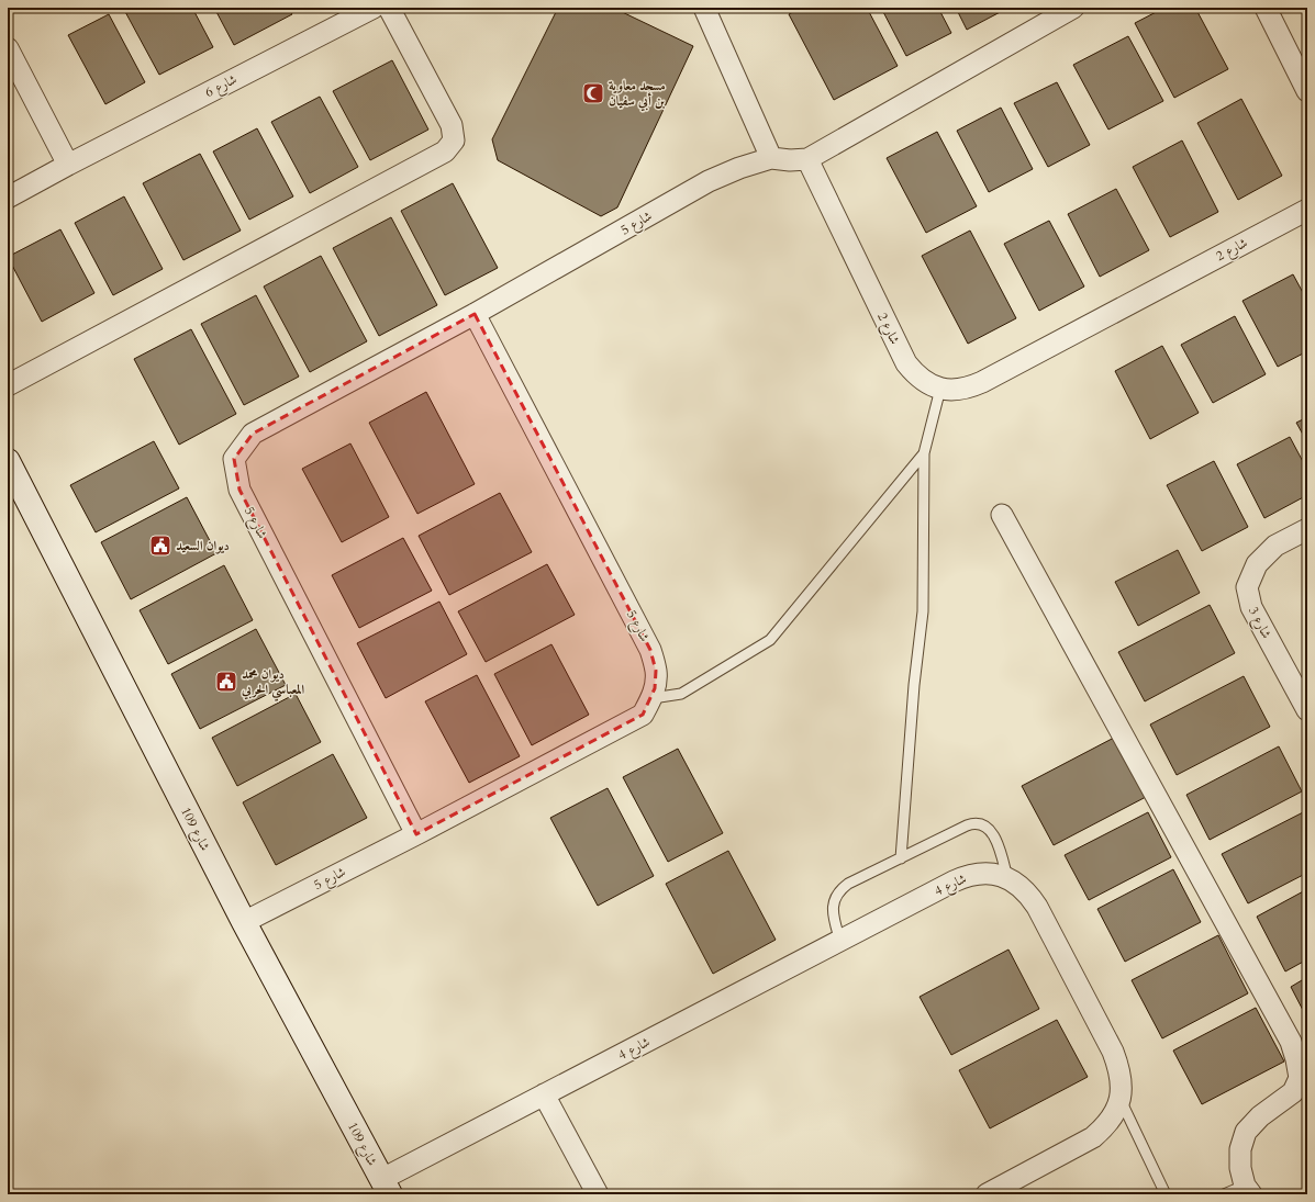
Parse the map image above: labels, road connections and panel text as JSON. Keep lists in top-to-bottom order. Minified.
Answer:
{"streets":{"street":["شارع 6","شارع 5","شارع 2","شارع 3","شارع 109","شارع 4"]},"crossings":[["شارع 5","شارع 2"],["شارع 5","شارع 109"],["شارع 109","شارع 4"]],"places":{"mosque":["مسجد معاوية بن أبي سفيان"],"public building":["ديوان السعيد","ديوان محمد المعباسي الحربي"]}}
